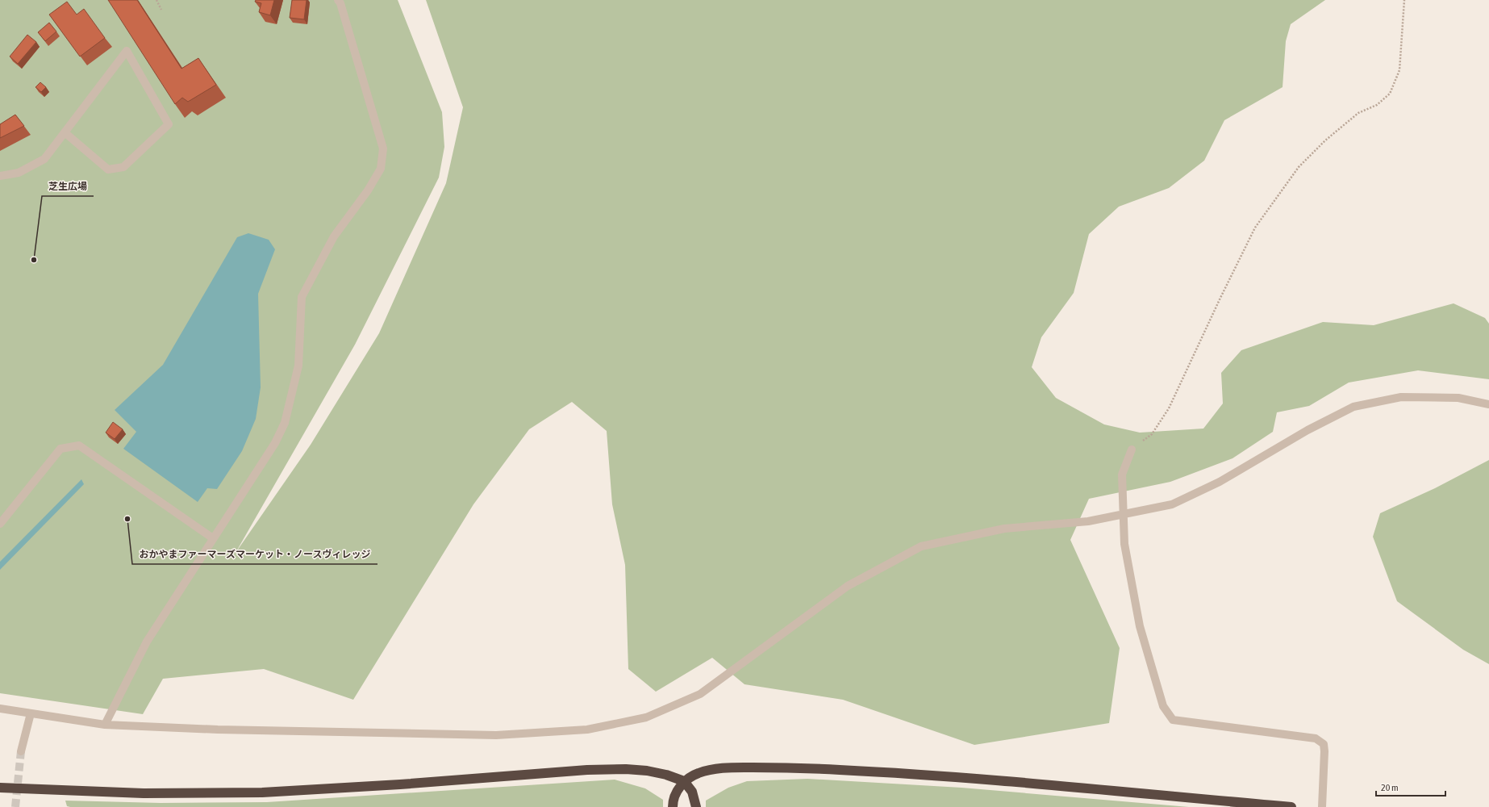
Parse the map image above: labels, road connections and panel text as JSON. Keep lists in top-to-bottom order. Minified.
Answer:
{"places":["芝生広場","おかやまファーマーズマーケット・ノースヴィレッジ"],"scale_bar":"20 m"}
